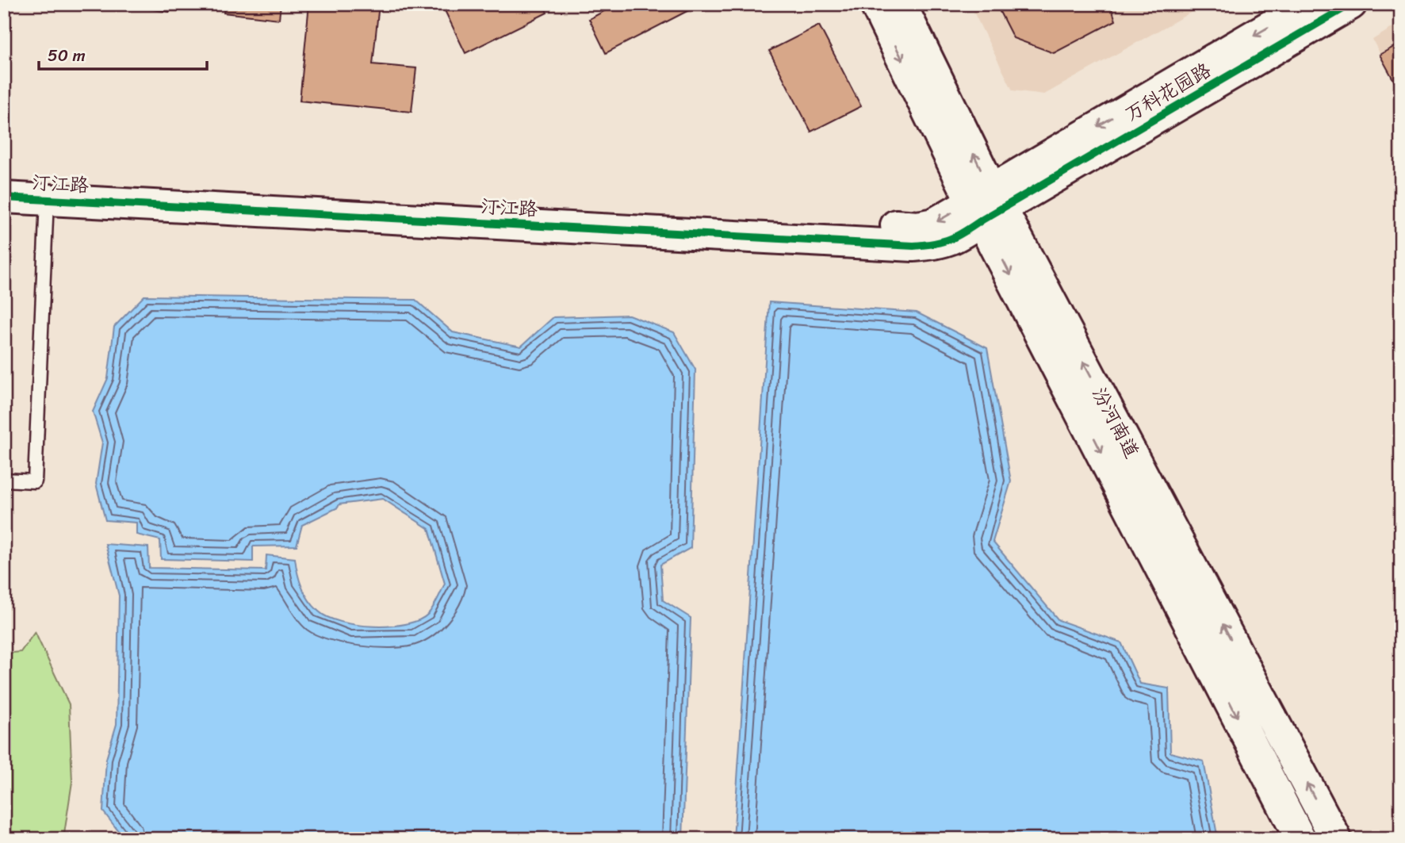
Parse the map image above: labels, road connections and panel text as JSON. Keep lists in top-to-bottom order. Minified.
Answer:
{"streets":{"street":["万科花园路","汀江路","汾河南道"]},"crossings":[["万科花园路","汀江路"],["万科花园路","汾河南道"],["汀江路","汾河南道"]],"scale_bar":"50 m"}
